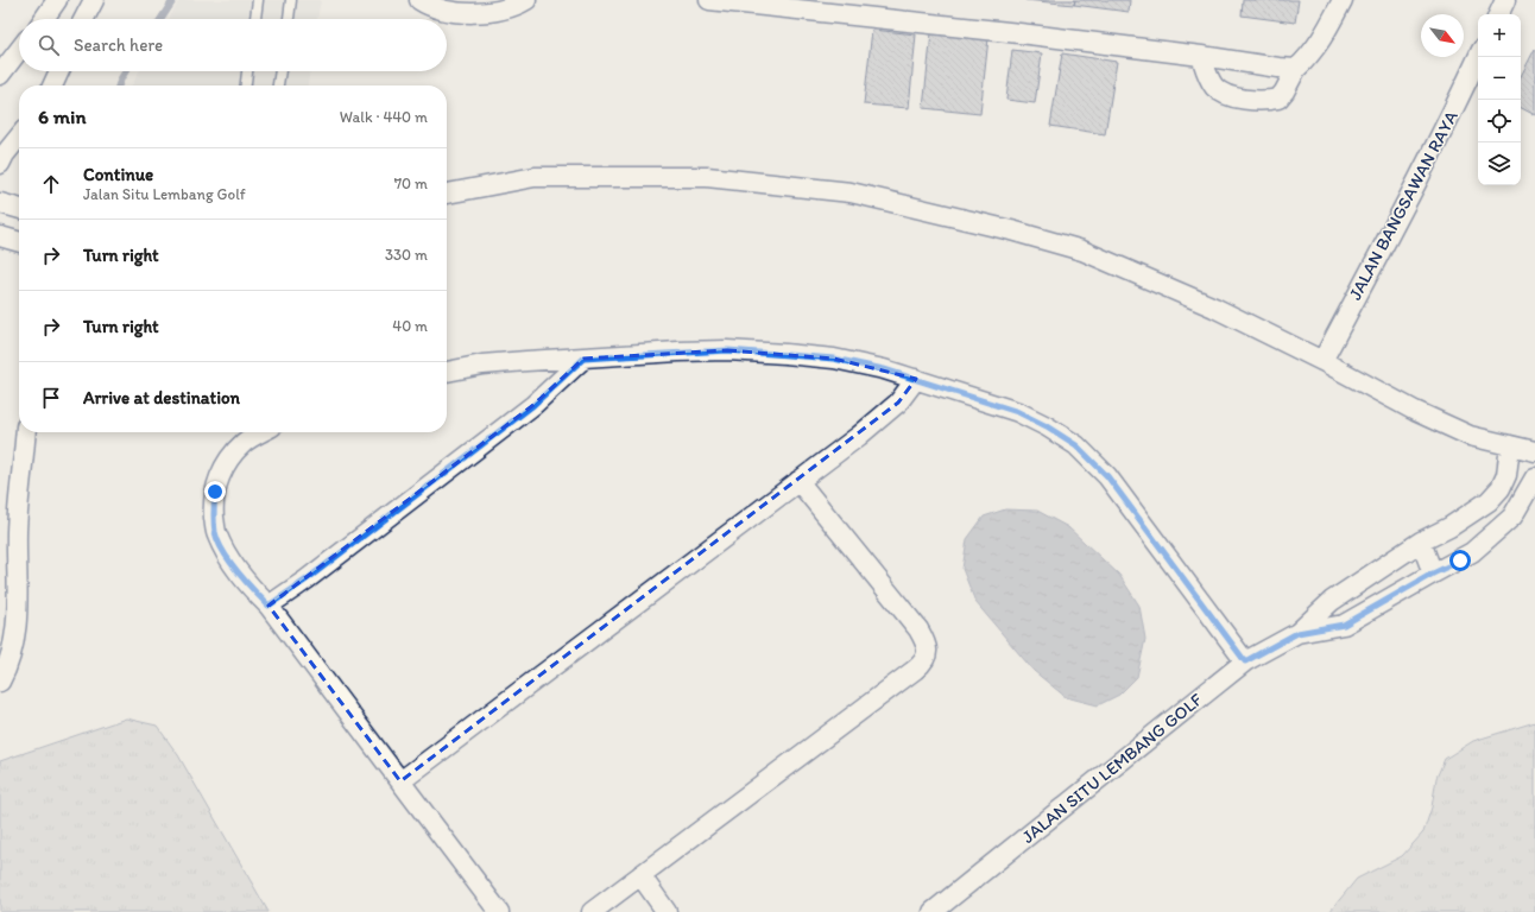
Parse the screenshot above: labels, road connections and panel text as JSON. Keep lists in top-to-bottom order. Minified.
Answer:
{"streets":{"street":["JALAN BANGSAWAN RAYA","JALAN SITU LEMBANG GOLF"]},"north":"bottom right","page":{"map_buttons":["+","−"],"search":"Search here","heading":["6 min","Walk · 440 m"],"list":[["Continue","Jalan Situ Lembang Golf","70 m"],["Turn right","330 m"],["Turn right","40 m"],"Arrive at destination"]}}
